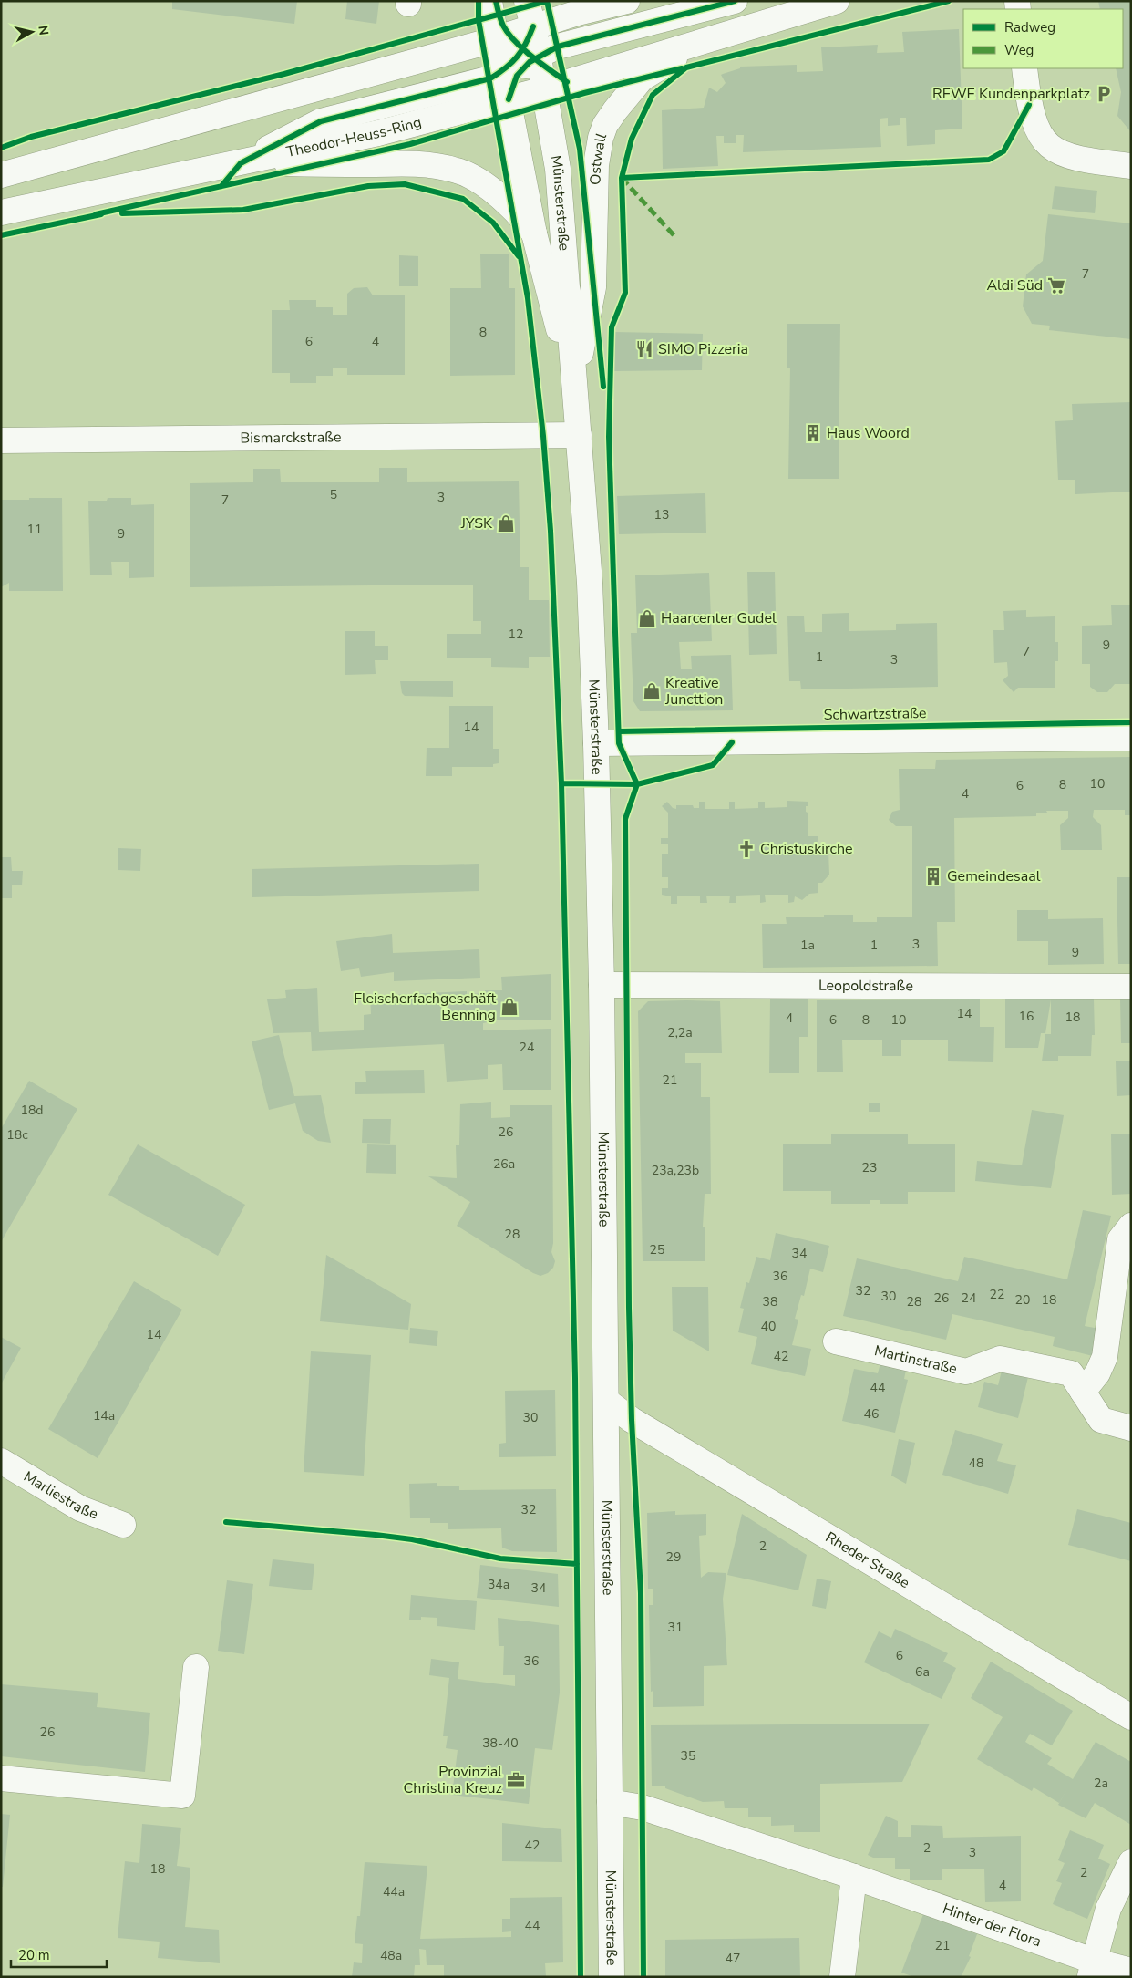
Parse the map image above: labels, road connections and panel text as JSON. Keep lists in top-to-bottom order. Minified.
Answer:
{"streets":{"main road":["Theodor-Heuss-Ring","Ostwall","Münsterstraße","Bismarckstraße","Schwartzstraße","Leopoldstraße","Martinstraße","Marliestraße","Rheder Straße","Hinter der Flora"]},"crossings":[["Theodor-Heuss-Ring","Ostwall"],["Theodor-Heuss-Ring","Münsterstraße"],["Ostwall","Münsterstraße"],["Münsterstraße","Bismarckstraße"],["Münsterstraße","Schwartzstraße"],["Münsterstraße","Leopoldstraße"],["Münsterstraße","Rheder Straße"],["Münsterstraße","Hinter der Flora"]],"places":{"parking":["REWE Kundenparkplatz"],"supermarket":["Aldi Süd"],"restaurant":["SIMO Pizzeria"],"building":["Haus Woord","Gemeindesaal"],"shop":["JYSK","Haarcenter Gudel","Kreative Juncttion","Fleischerfachgeschäft Benning"],"church":["Christuskirche"],"office":["Provinzial Christina Kreuz"]},"house_numbers":["7","8","6","4","5","3","7","13","11","9","12","9","7","1","3","14","10","8","6","4","3","1a","1","9","14","16","18","4","6","8","10","2,2a","24","21","18d","26","18c","26a","23","23a,23b","28","25","34","36","32","22","30","26","24","20","18","38","28","40","14","42","44","46","14a","30","48","32","2","29","34a","34","31","6","36","6a","26","38-40","35","2a","42","2","3","18","2","4","44a","44","21","48a","47"],"legend":["Radweg","Weg"],"scale_bar":"20 m","north":"right"}
